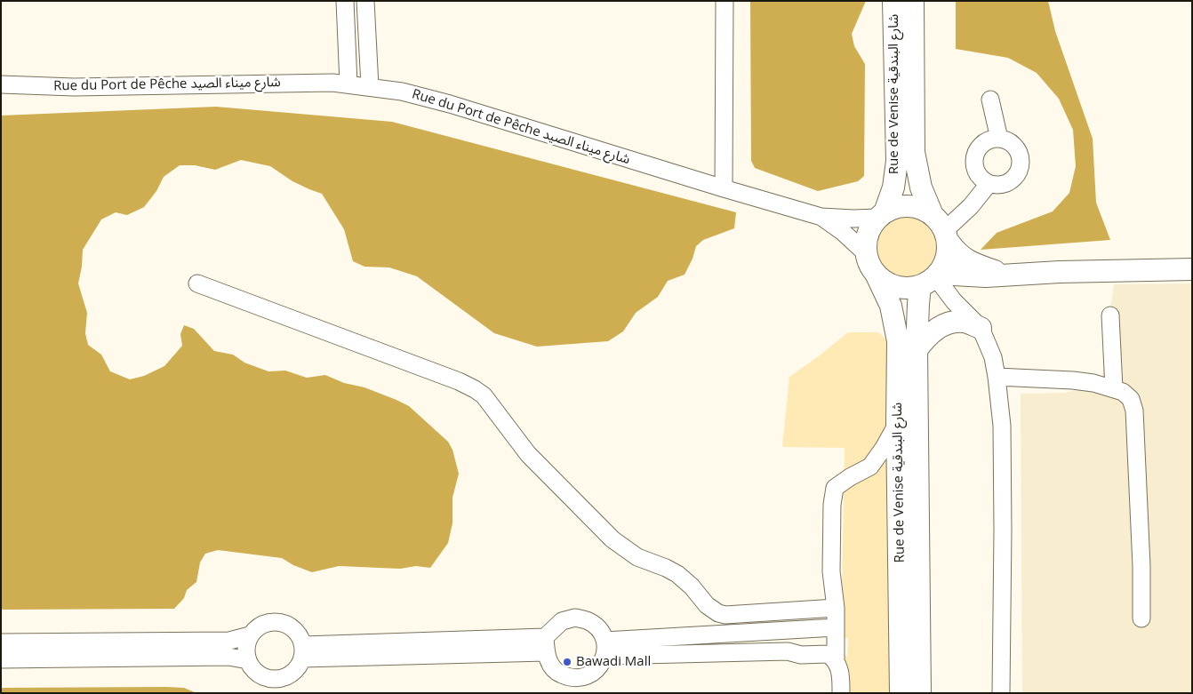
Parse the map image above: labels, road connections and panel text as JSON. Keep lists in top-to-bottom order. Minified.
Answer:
{"streets":{"main road":["Rue de Venise شارع البندقية"],"street":["Rue du Port de Pêche شارع ميناء الصيد"]},"crossings":[["Rue du Port de Pêche شارع ميناء الصيد","Rue de Venise شارع البندقية"]],"places":["Bawadi Mall"]}
